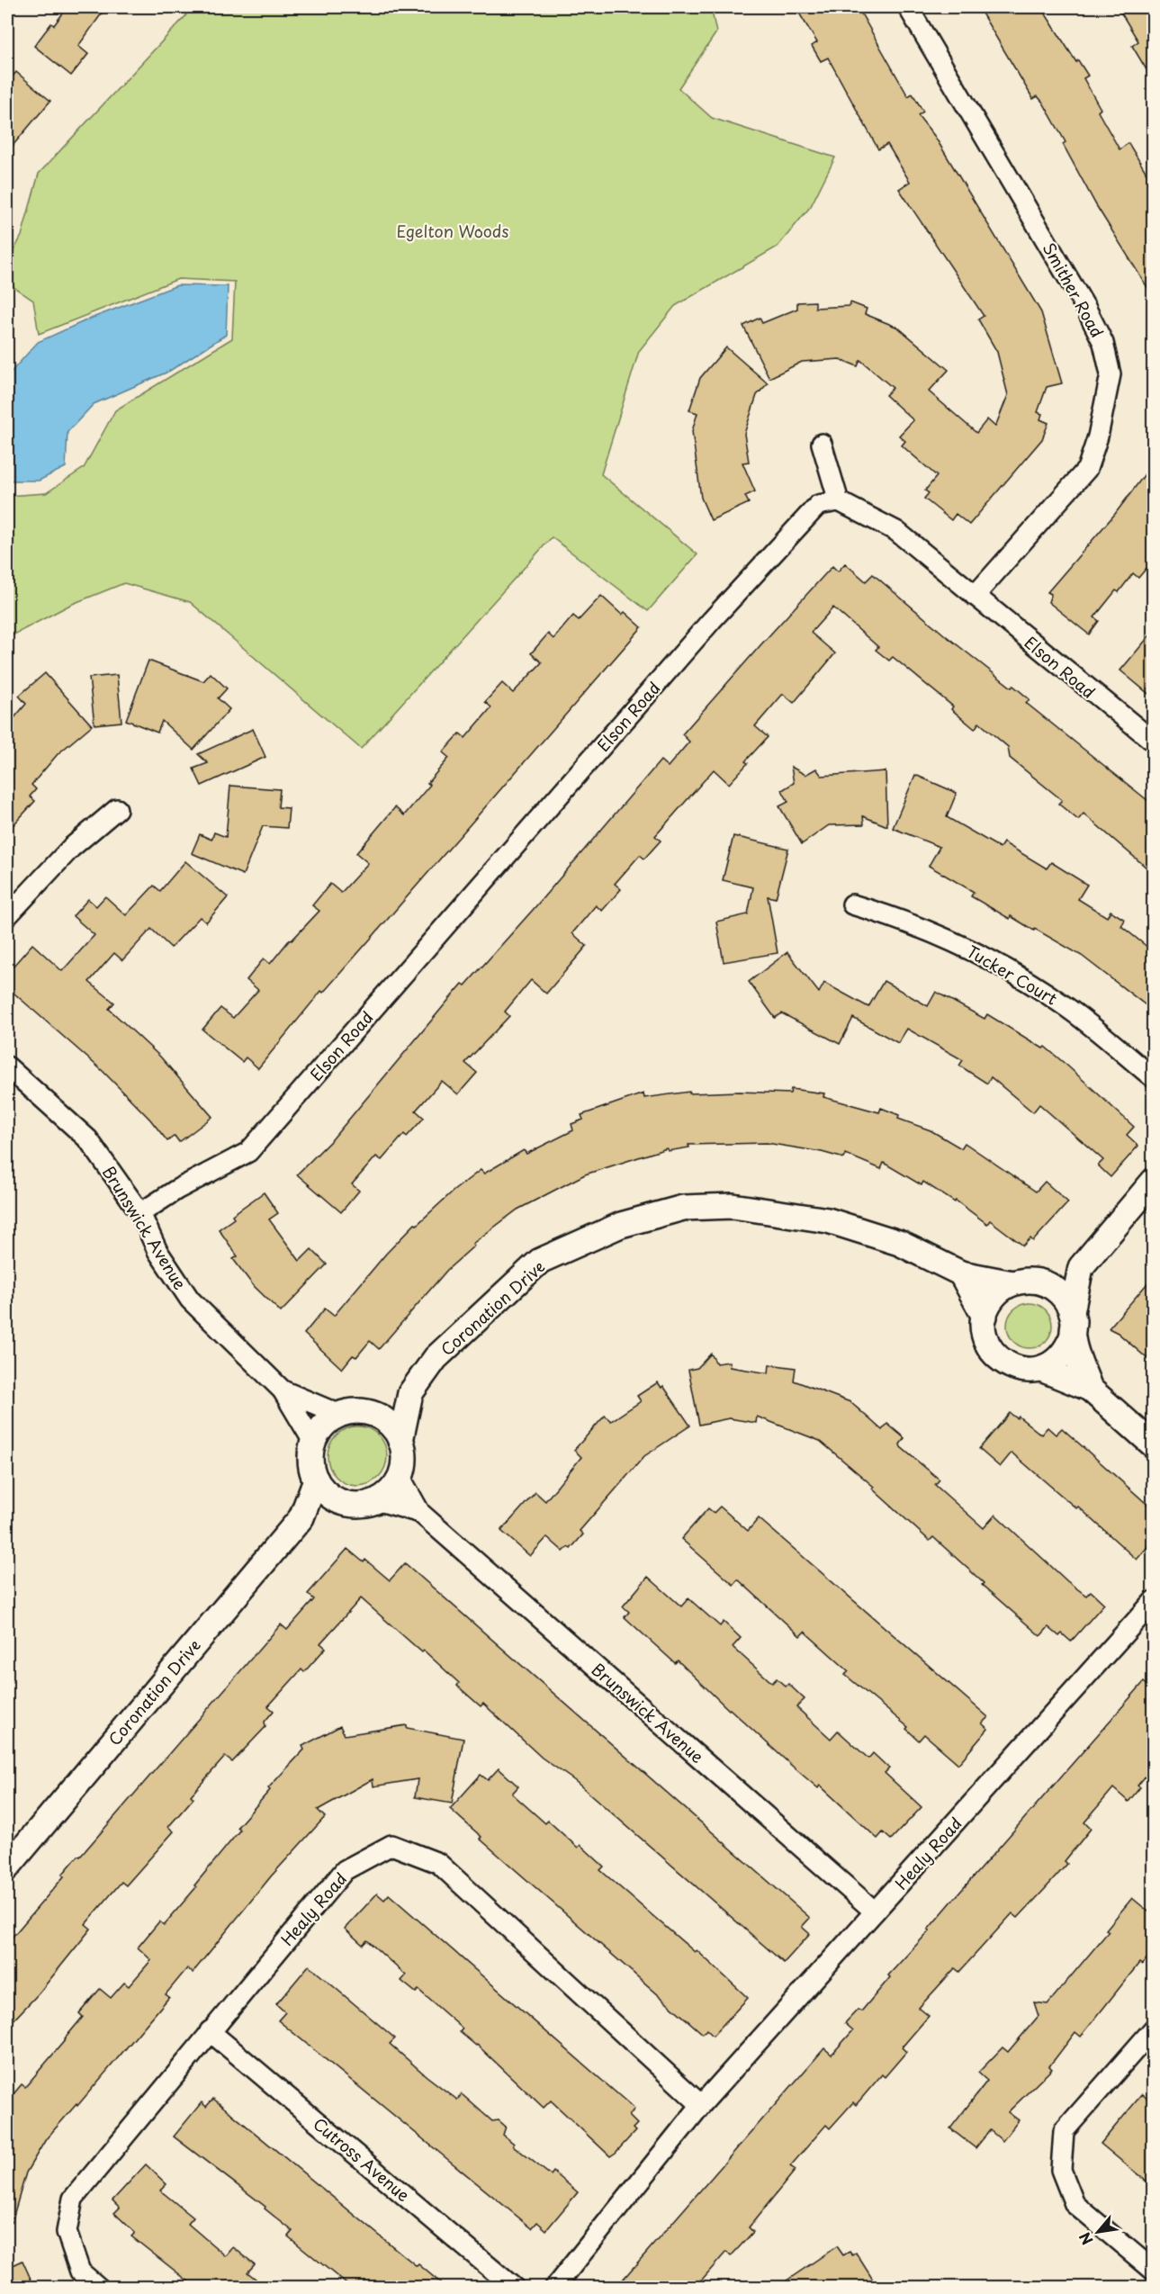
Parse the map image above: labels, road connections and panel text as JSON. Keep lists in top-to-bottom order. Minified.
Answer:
{"streets":{"street":["Smither Road","Elson Road","Tucker Court","Brunswick Avenue","Coronation Drive","Healy Road","Cutross Avenue"]},"crossings":[["Smither Road","Elson Road"],["Elson Road","Brunswick Avenue"],["Brunswick Avenue","Coronation Drive"],["Brunswick Avenue","Healy Road"],["Healy Road","Cutross Avenue"]],"parks":["Egelton Woods"],"north":"bottom left"}
